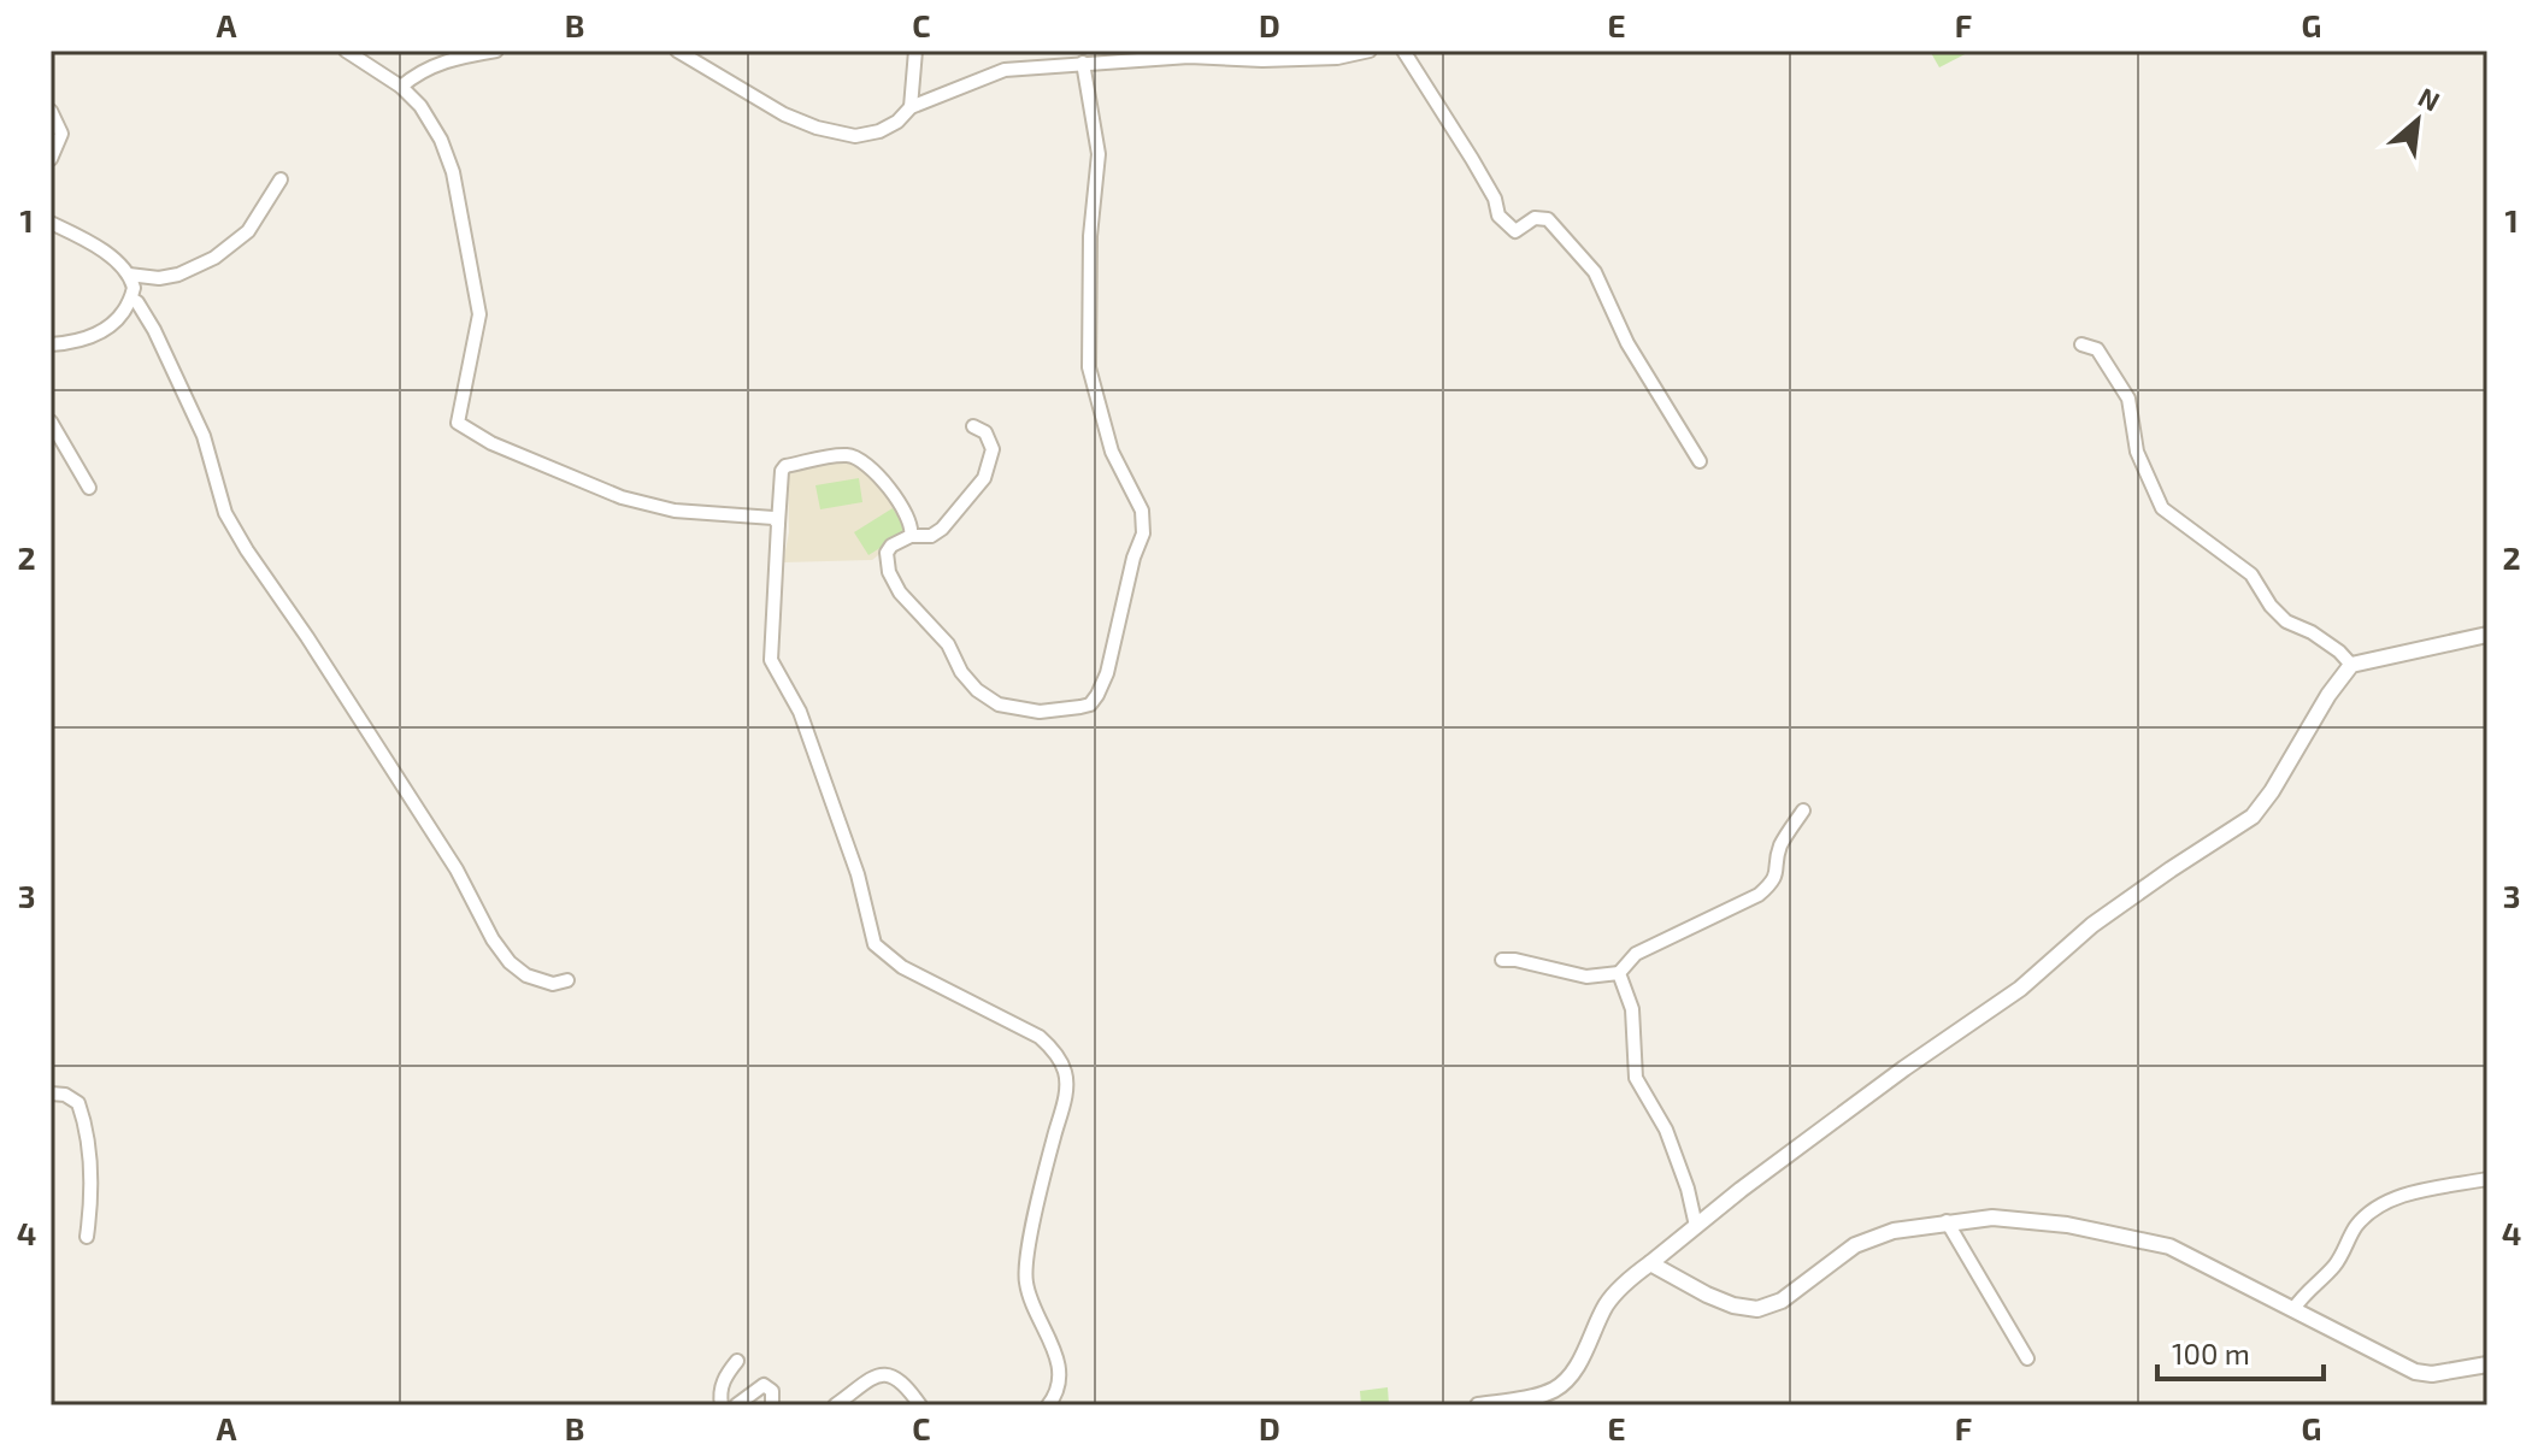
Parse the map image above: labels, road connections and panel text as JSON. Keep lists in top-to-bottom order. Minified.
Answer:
{"scale_bar":"100 m","north":"top right","grid":{"columns":["A","B","C","D","E","F","G"],"rows":["1","2","3","4"]}}
